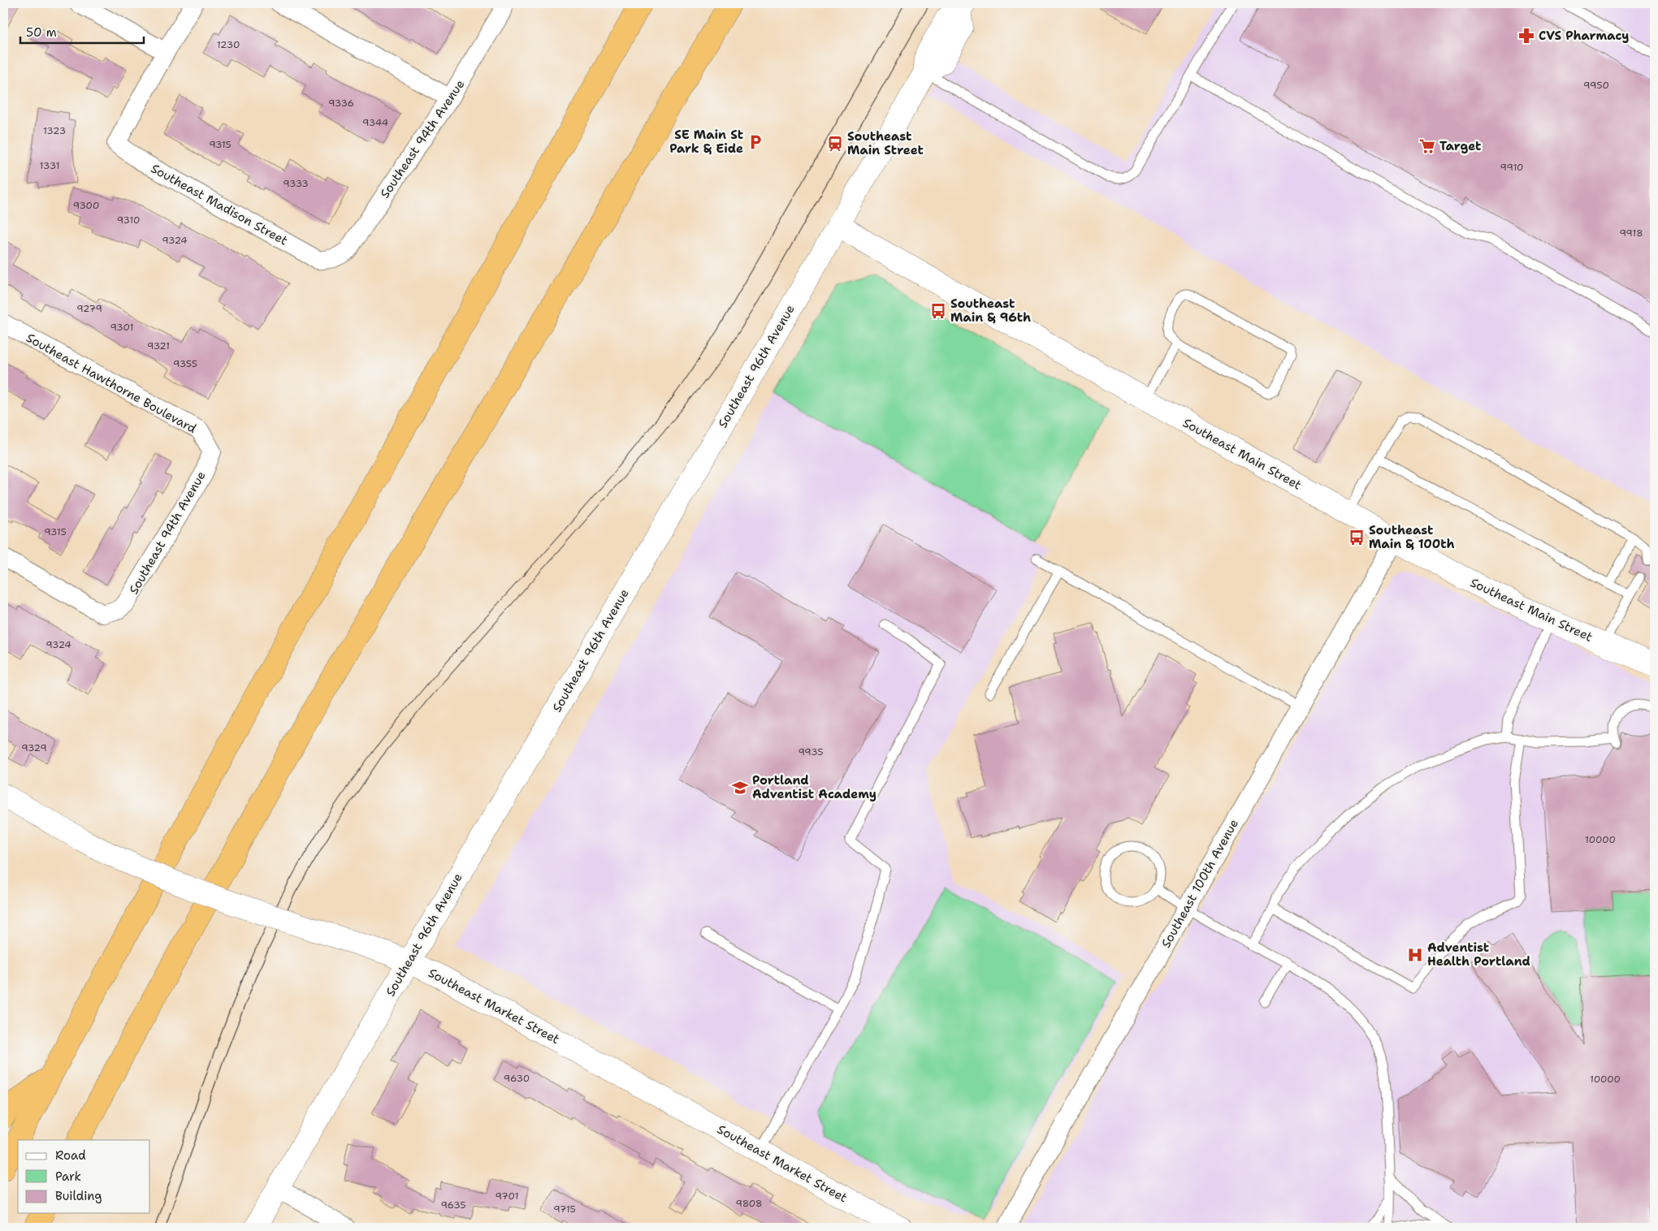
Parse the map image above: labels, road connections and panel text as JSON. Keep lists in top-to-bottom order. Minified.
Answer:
{"streets":{"street":["Southeast 94th Avenue","Southeast Madison Street","Southeast 96th Avenue","Southeast Hawthorne Boulevard","Southeast Main Street","Southeast 100th Avenue","Southeast Market Street"]},"crossings":[["Southeast 94th Avenue","Southeast Madison Street"],["Southeast 94th Avenue","Southeast Hawthorne Boulevard"],["Southeast 96th Avenue","Southeast Main Street"],["Southeast 96th Avenue","Southeast Market Street"],["Southeast Main Street","Southeast 100th Avenue"]],"places":{"pharmacy":["CVS Pharmacy"],"parking":["SE Main St Park & Eide"],"station":["Southeast Main Street"],"supermarket":["Target"],"bus stop":["Southeast Main & 96th","Southeast Main & 100th"],"school or university":["Portland Adventist Academy"],"hospital":["Adventist Health Portland"]},"house_numbers":["1230","9950","9336","9344","1323","9315","1331","9910","9333","9300","9310","9918","9324","9279","9301","9321","9355","9315","9324","9329","9935","10000","9630","10000","9701","9808","9635","9715"],"legend":["Road","Park","Building"],"scale_bar":"50 m"}
